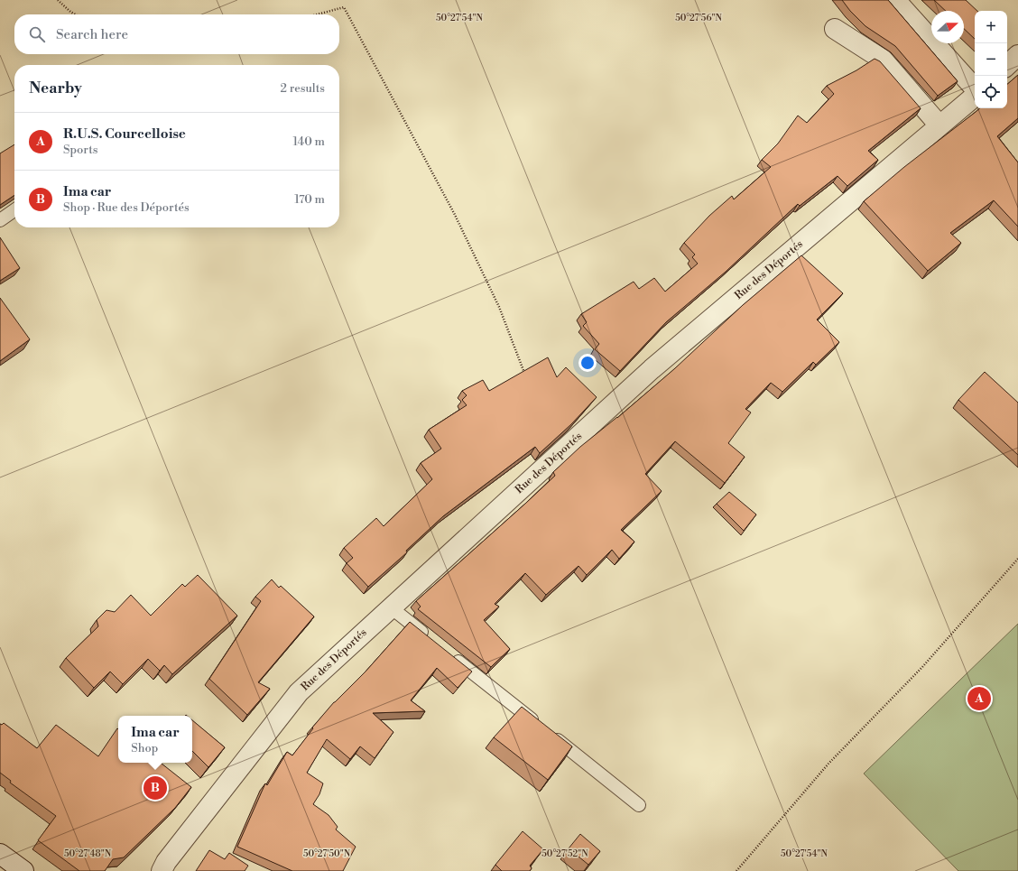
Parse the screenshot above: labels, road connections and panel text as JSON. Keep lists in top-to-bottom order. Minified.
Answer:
{"streets":{"street":["Rue des Déportés"]},"north":"right","page":{"map_buttons":["+","−"],"search":"Search here","heading":["Nearby","2 results"],"list":[{"mark":"A","name":"R.U.S. Courcelloise","note":"Sports","value":"140 m"},{"mark":"B","name":"Ima car","note":"Shop · Rue des Déportés","value":"170 m"}],"pins":["A","B"],"popup":["Ima car","Shop"]},"coordinates":["50°27'54\"N","50°27'56\"N","50°27'48\"N","50°27'50\"N","50°27'52\"N"]}
